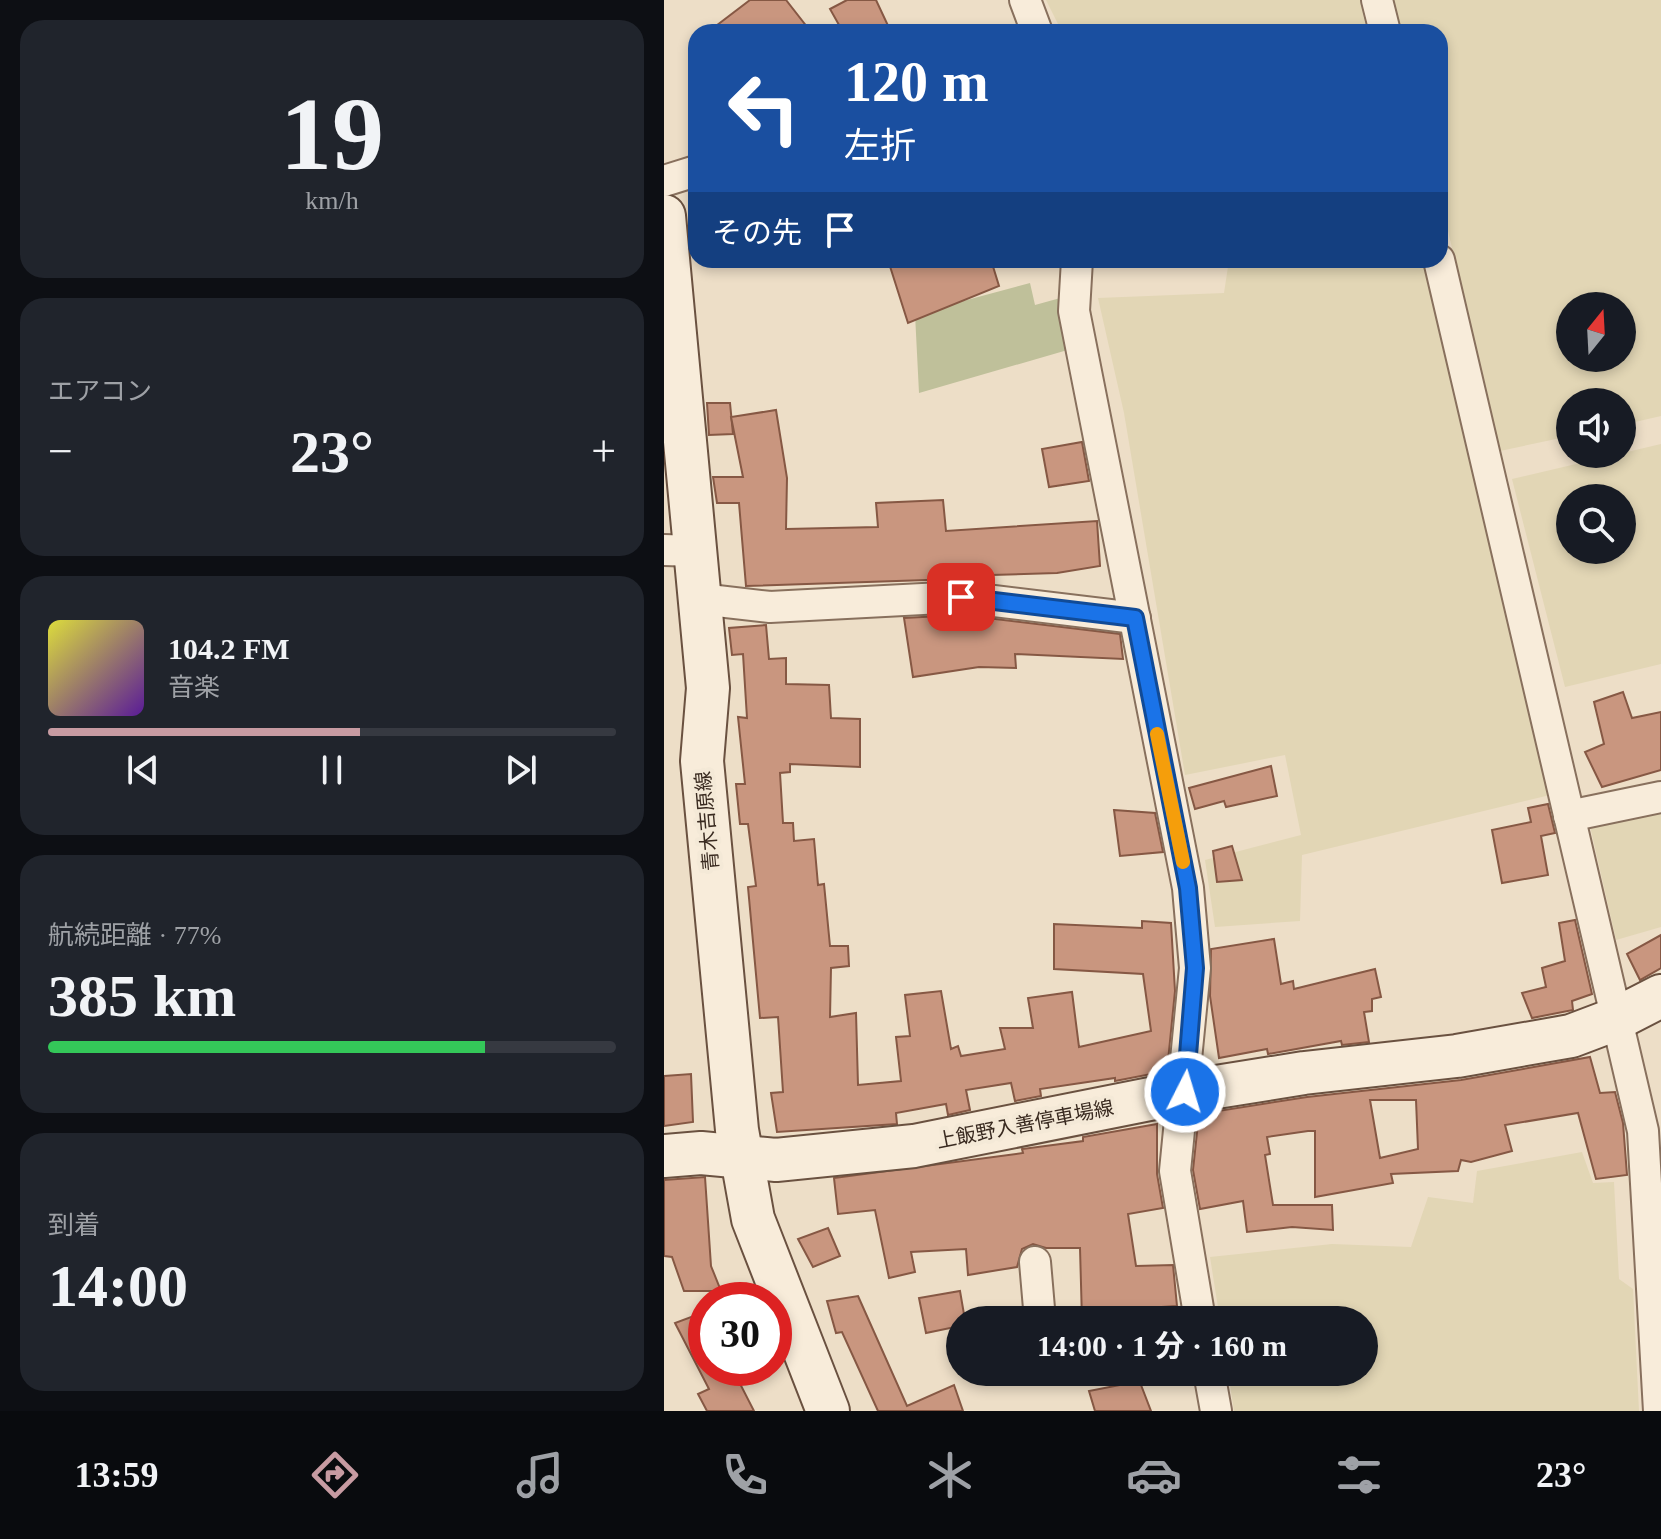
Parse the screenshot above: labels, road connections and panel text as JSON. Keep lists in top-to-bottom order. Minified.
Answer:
{"streets":{"main road":["青木吉原線","上飯野入善停車場線"]},"crossings":[["青木吉原線","上飯野入善停車場線"]],"north":"top","page":{"tile":[["19","km/h"],"エアコン",["航続距離 · 77%","385 km"],["到着","14:00"]],"turn":["120 m","左折"],"then":"その先","heat":["−","23°","+"],"song":["104.2 FM","音楽"],"limit":"30","trip":"14:00 · 1 分 · 160 m","tabs":["13:59","23°"]}}
